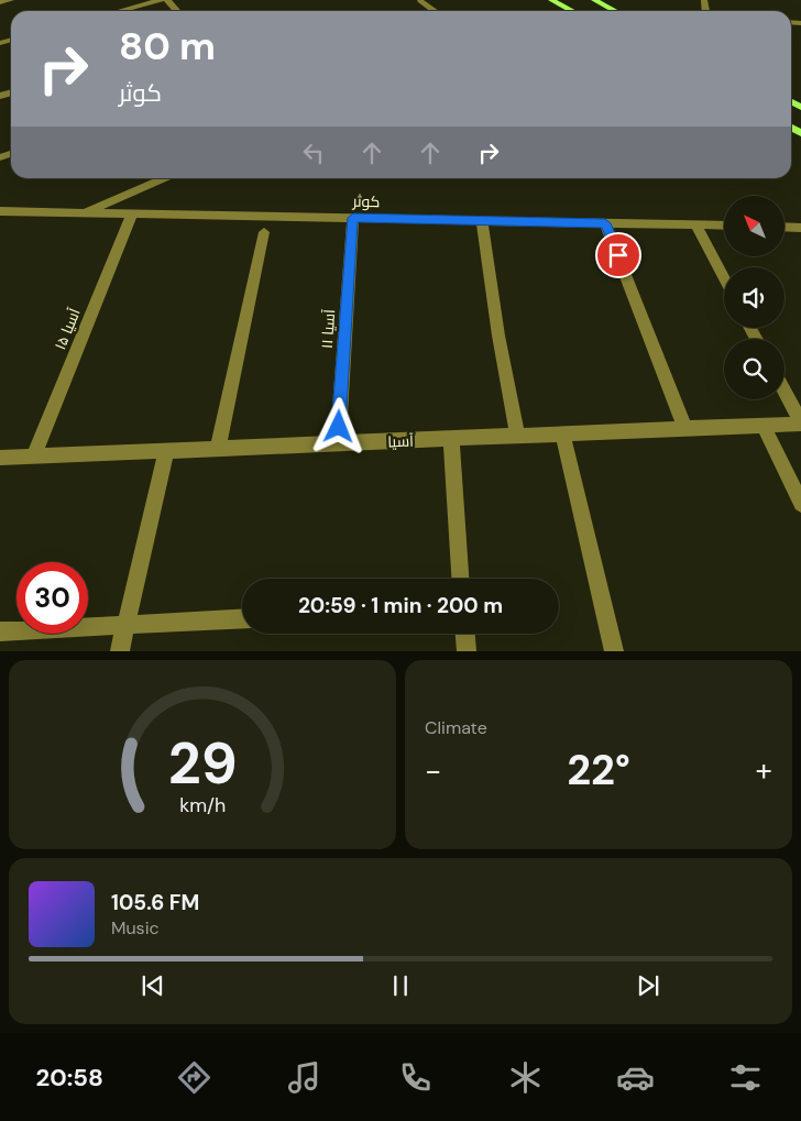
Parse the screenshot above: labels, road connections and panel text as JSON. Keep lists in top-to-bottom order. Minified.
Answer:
{"streets":{"street":["کوثر","آسیا ۱۵","آسیا ۱۱","آسیا"]},"crossings":[["کوثر","آسیا ۱۵"],["کوثر","آسیا ۱۱"],["آسیا ۱۵","آسیا"],["آسیا ۱۱","آسیا"]],"north":"top left","page":{"turn":["80 m","کوثر"],"limit":"30","trip":"20:59 · 1 min · 200 m","tile":"Climate","heat":["−","22°","+"],"song":["105.6 FM","Music"],"tabs":"20:58","gauge":["29","km/h"]}}
